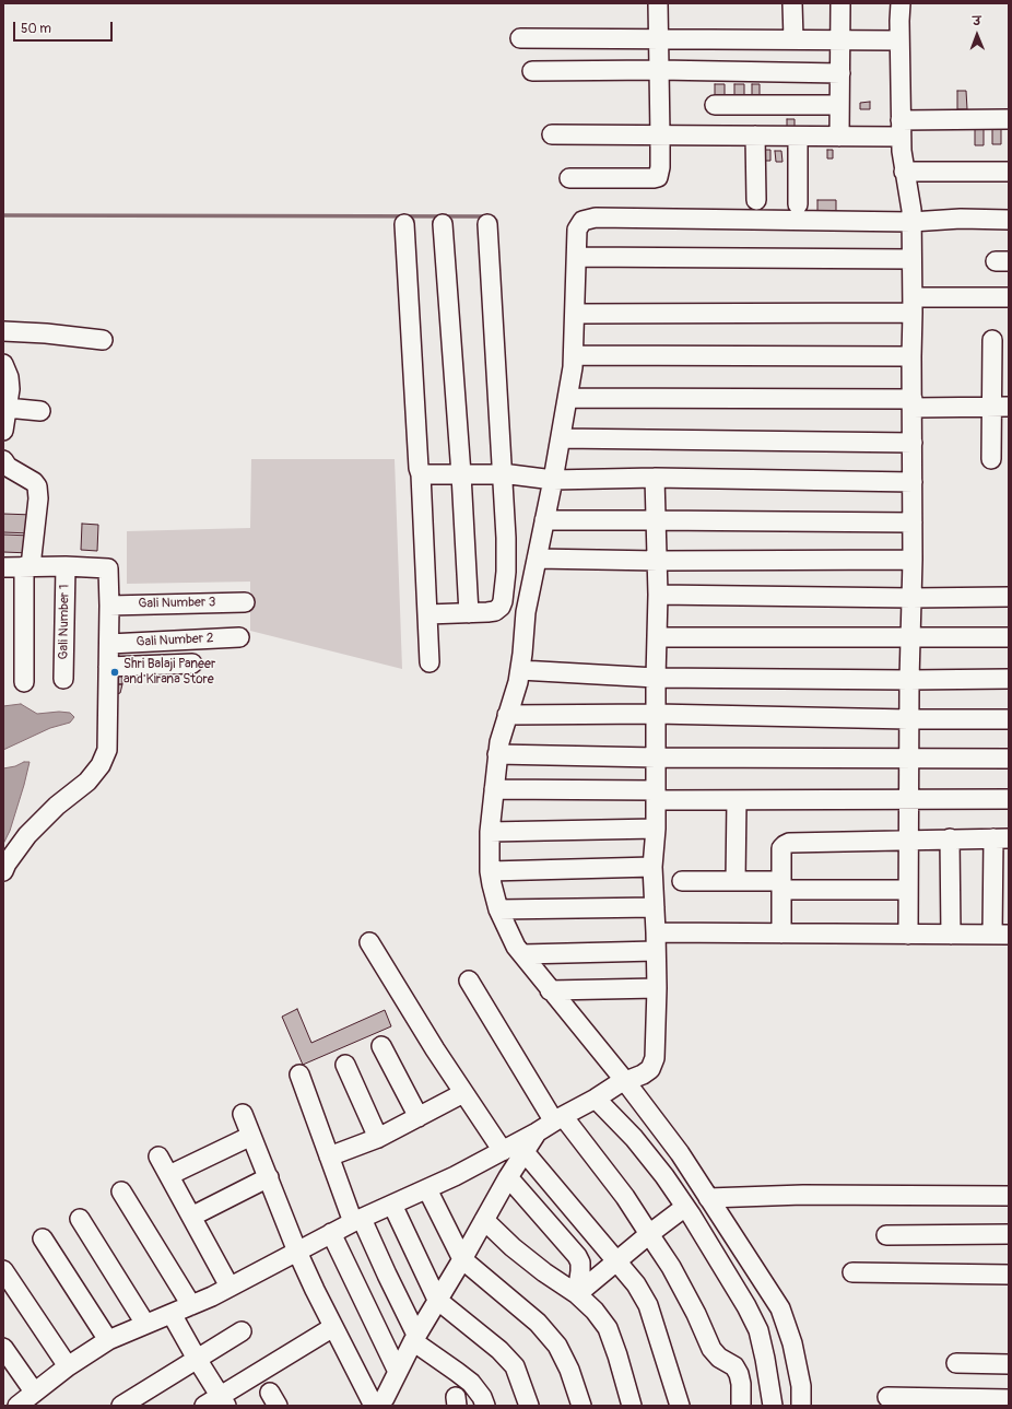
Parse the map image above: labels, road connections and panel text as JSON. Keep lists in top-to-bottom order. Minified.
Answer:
{"streets":{"street":["Gali Number 3","Gali Number 1","Gali Number 2"]},"places":["Shri Balaji Paneer and Kirana Store"],"scale_bar":"50 m","north":"top"}
